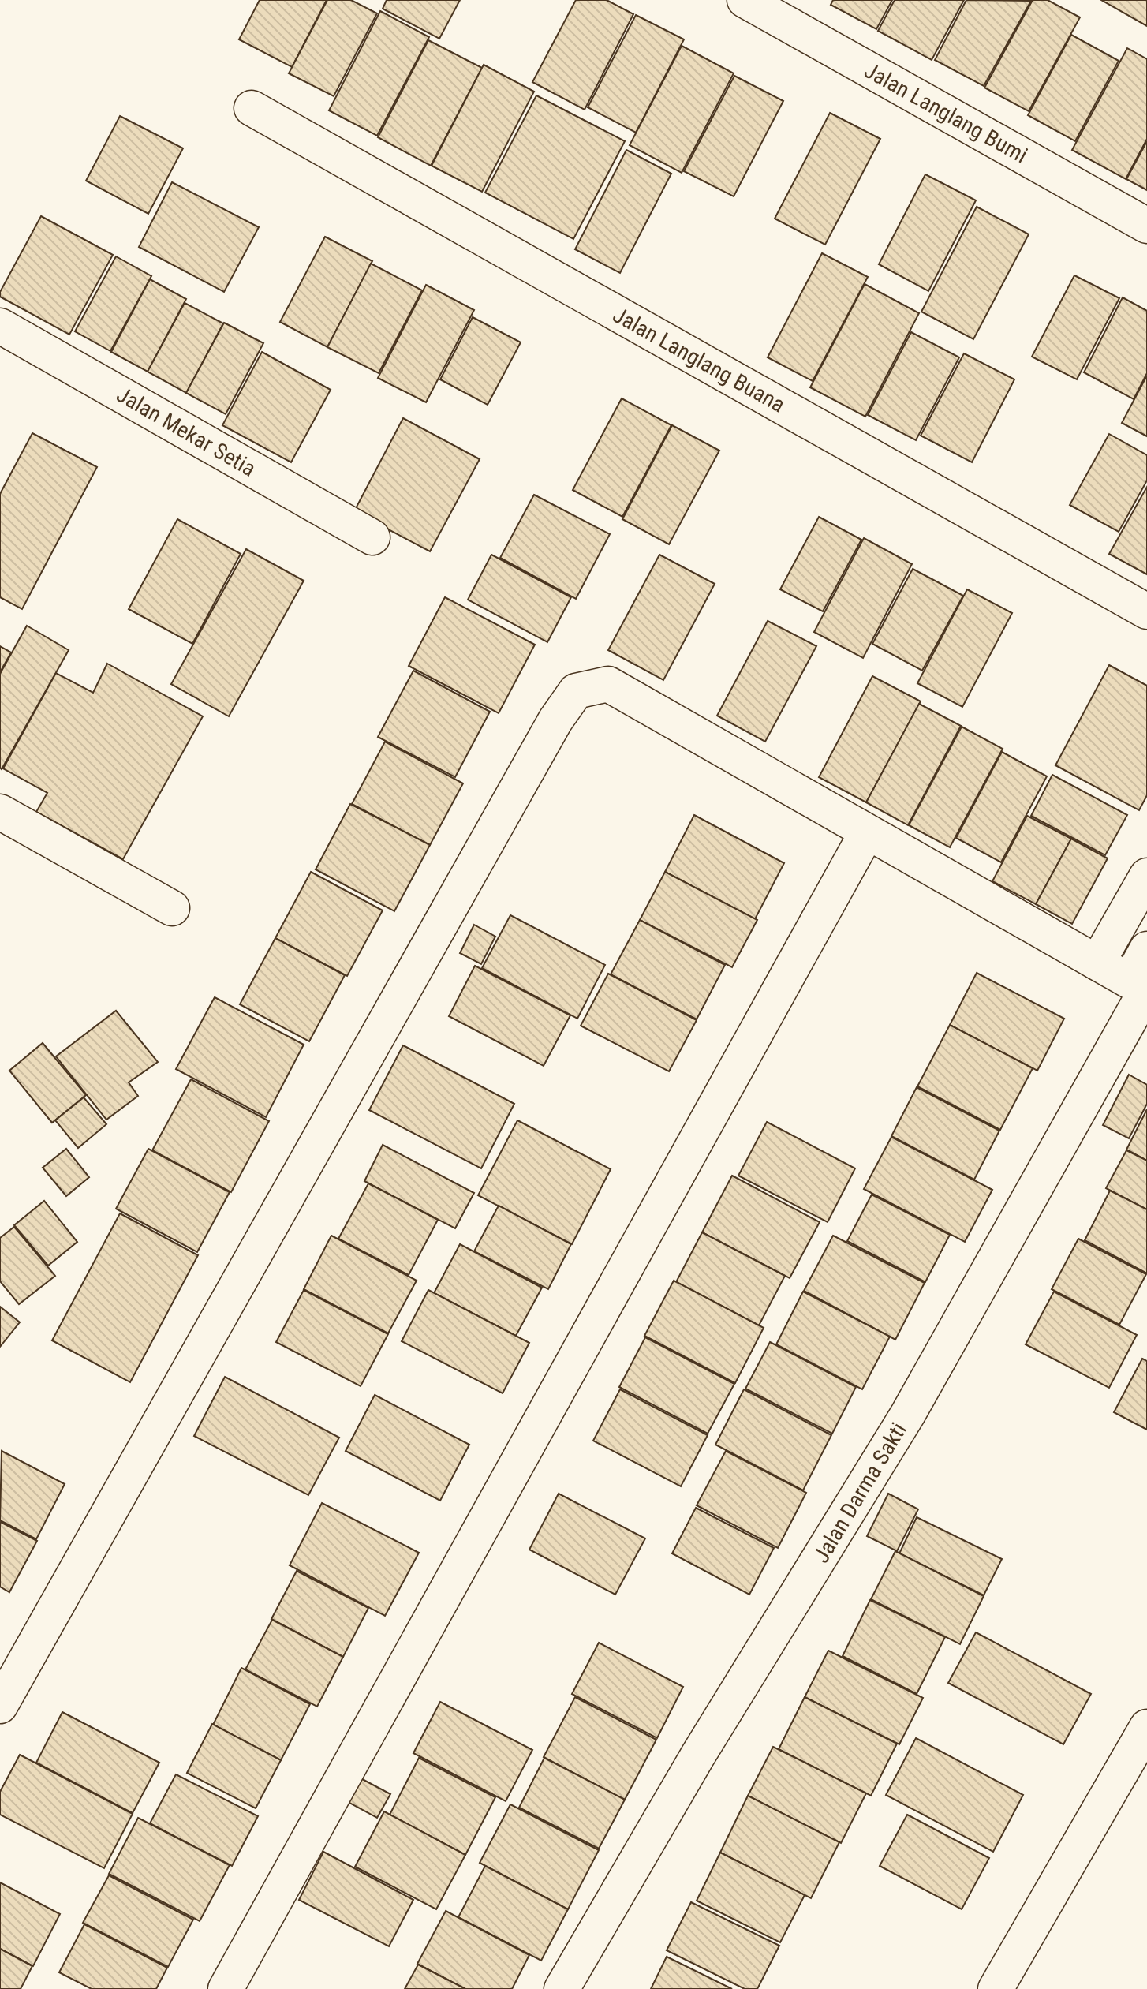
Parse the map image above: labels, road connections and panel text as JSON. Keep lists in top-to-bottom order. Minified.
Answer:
{"streets":{"street":["Jalan Langlang Bumi","Jalan Langlang Buana","Jalan Mekar Setia","Jalan Darma Sakti"]}}
